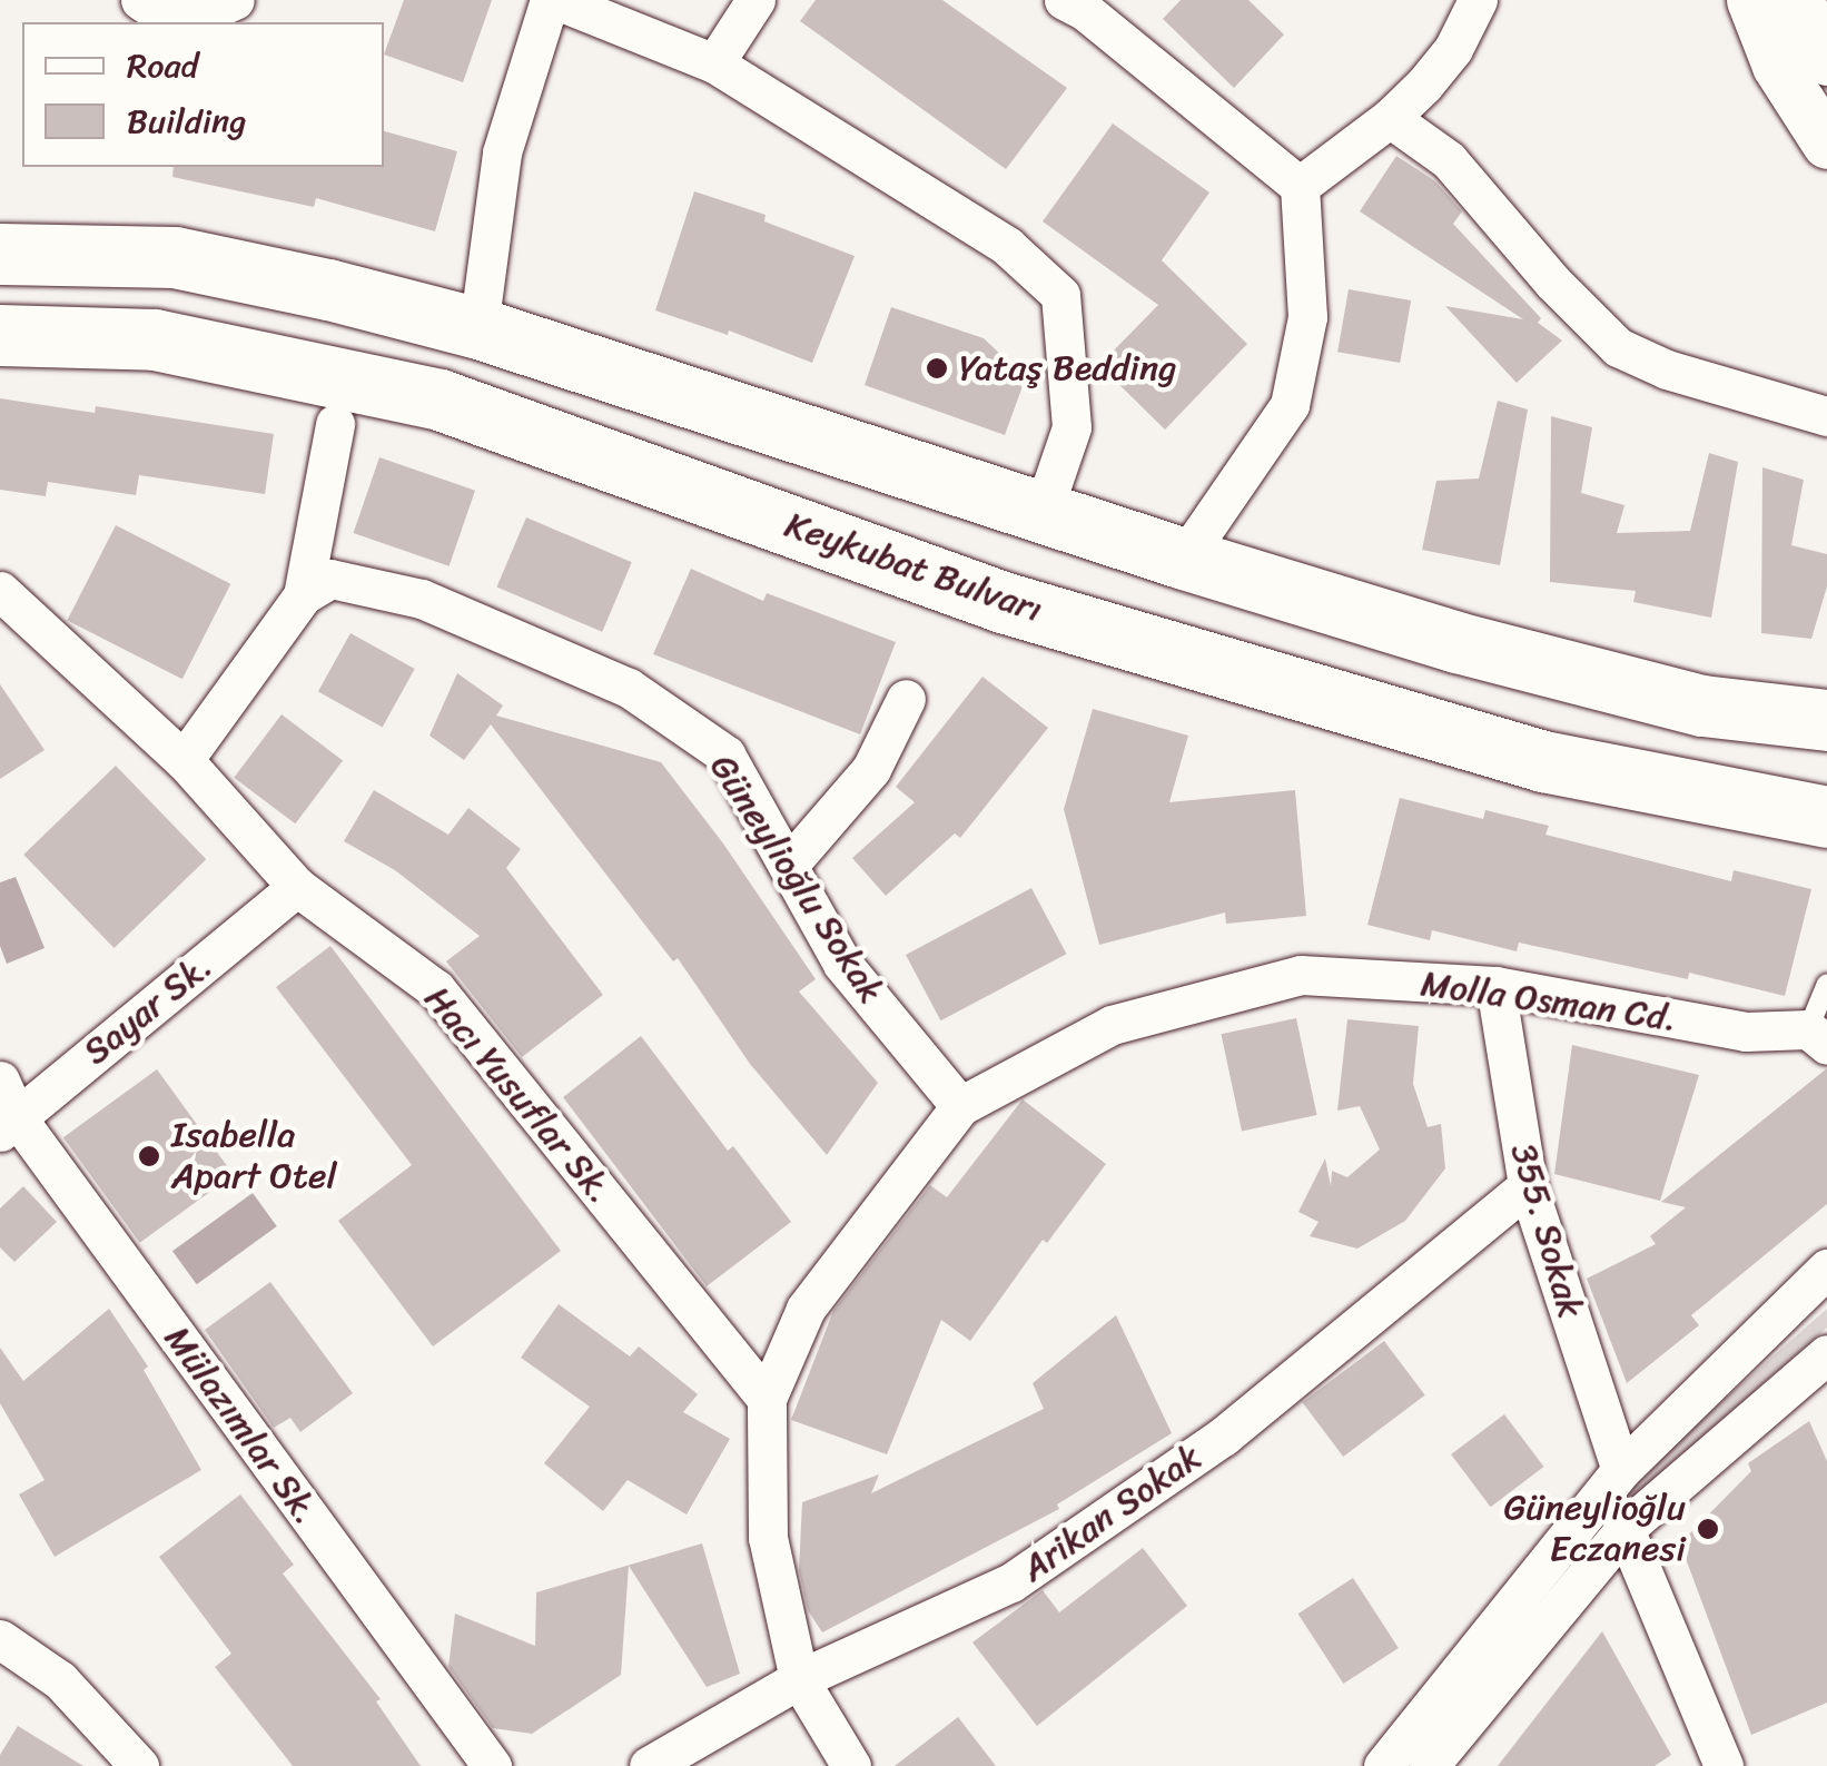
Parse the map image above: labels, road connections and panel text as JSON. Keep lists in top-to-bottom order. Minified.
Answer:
{"streets":{"highway":["Keykubat Bulvarı"],"street":["Güneylioğlu Sokak","Molla Osman Cd.","Sayar Sk.","Hacı Yusuflar Sk.","355. Sokak","Mülazımlar Sk.","Arikan Sokak"]},"crossings":[["Güneylioğlu Sokak","Molla Osman Cd."],["Molla Osman Cd.","Hacı Yusuflar Sk."],["Molla Osman Cd.","355. Sokak"],["Molla Osman Cd.","Arikan Sokak"],["Sayar Sk.","Hacı Yusuflar Sk."],["Sayar Sk.","Mülazımlar Sk."],["355. Sokak","Arikan Sokak"]],"places":["Yataş Bedding","Isabella Apart Otel","Güneylioğlu Eczanesi"],"legend":["Road","Building"]}
